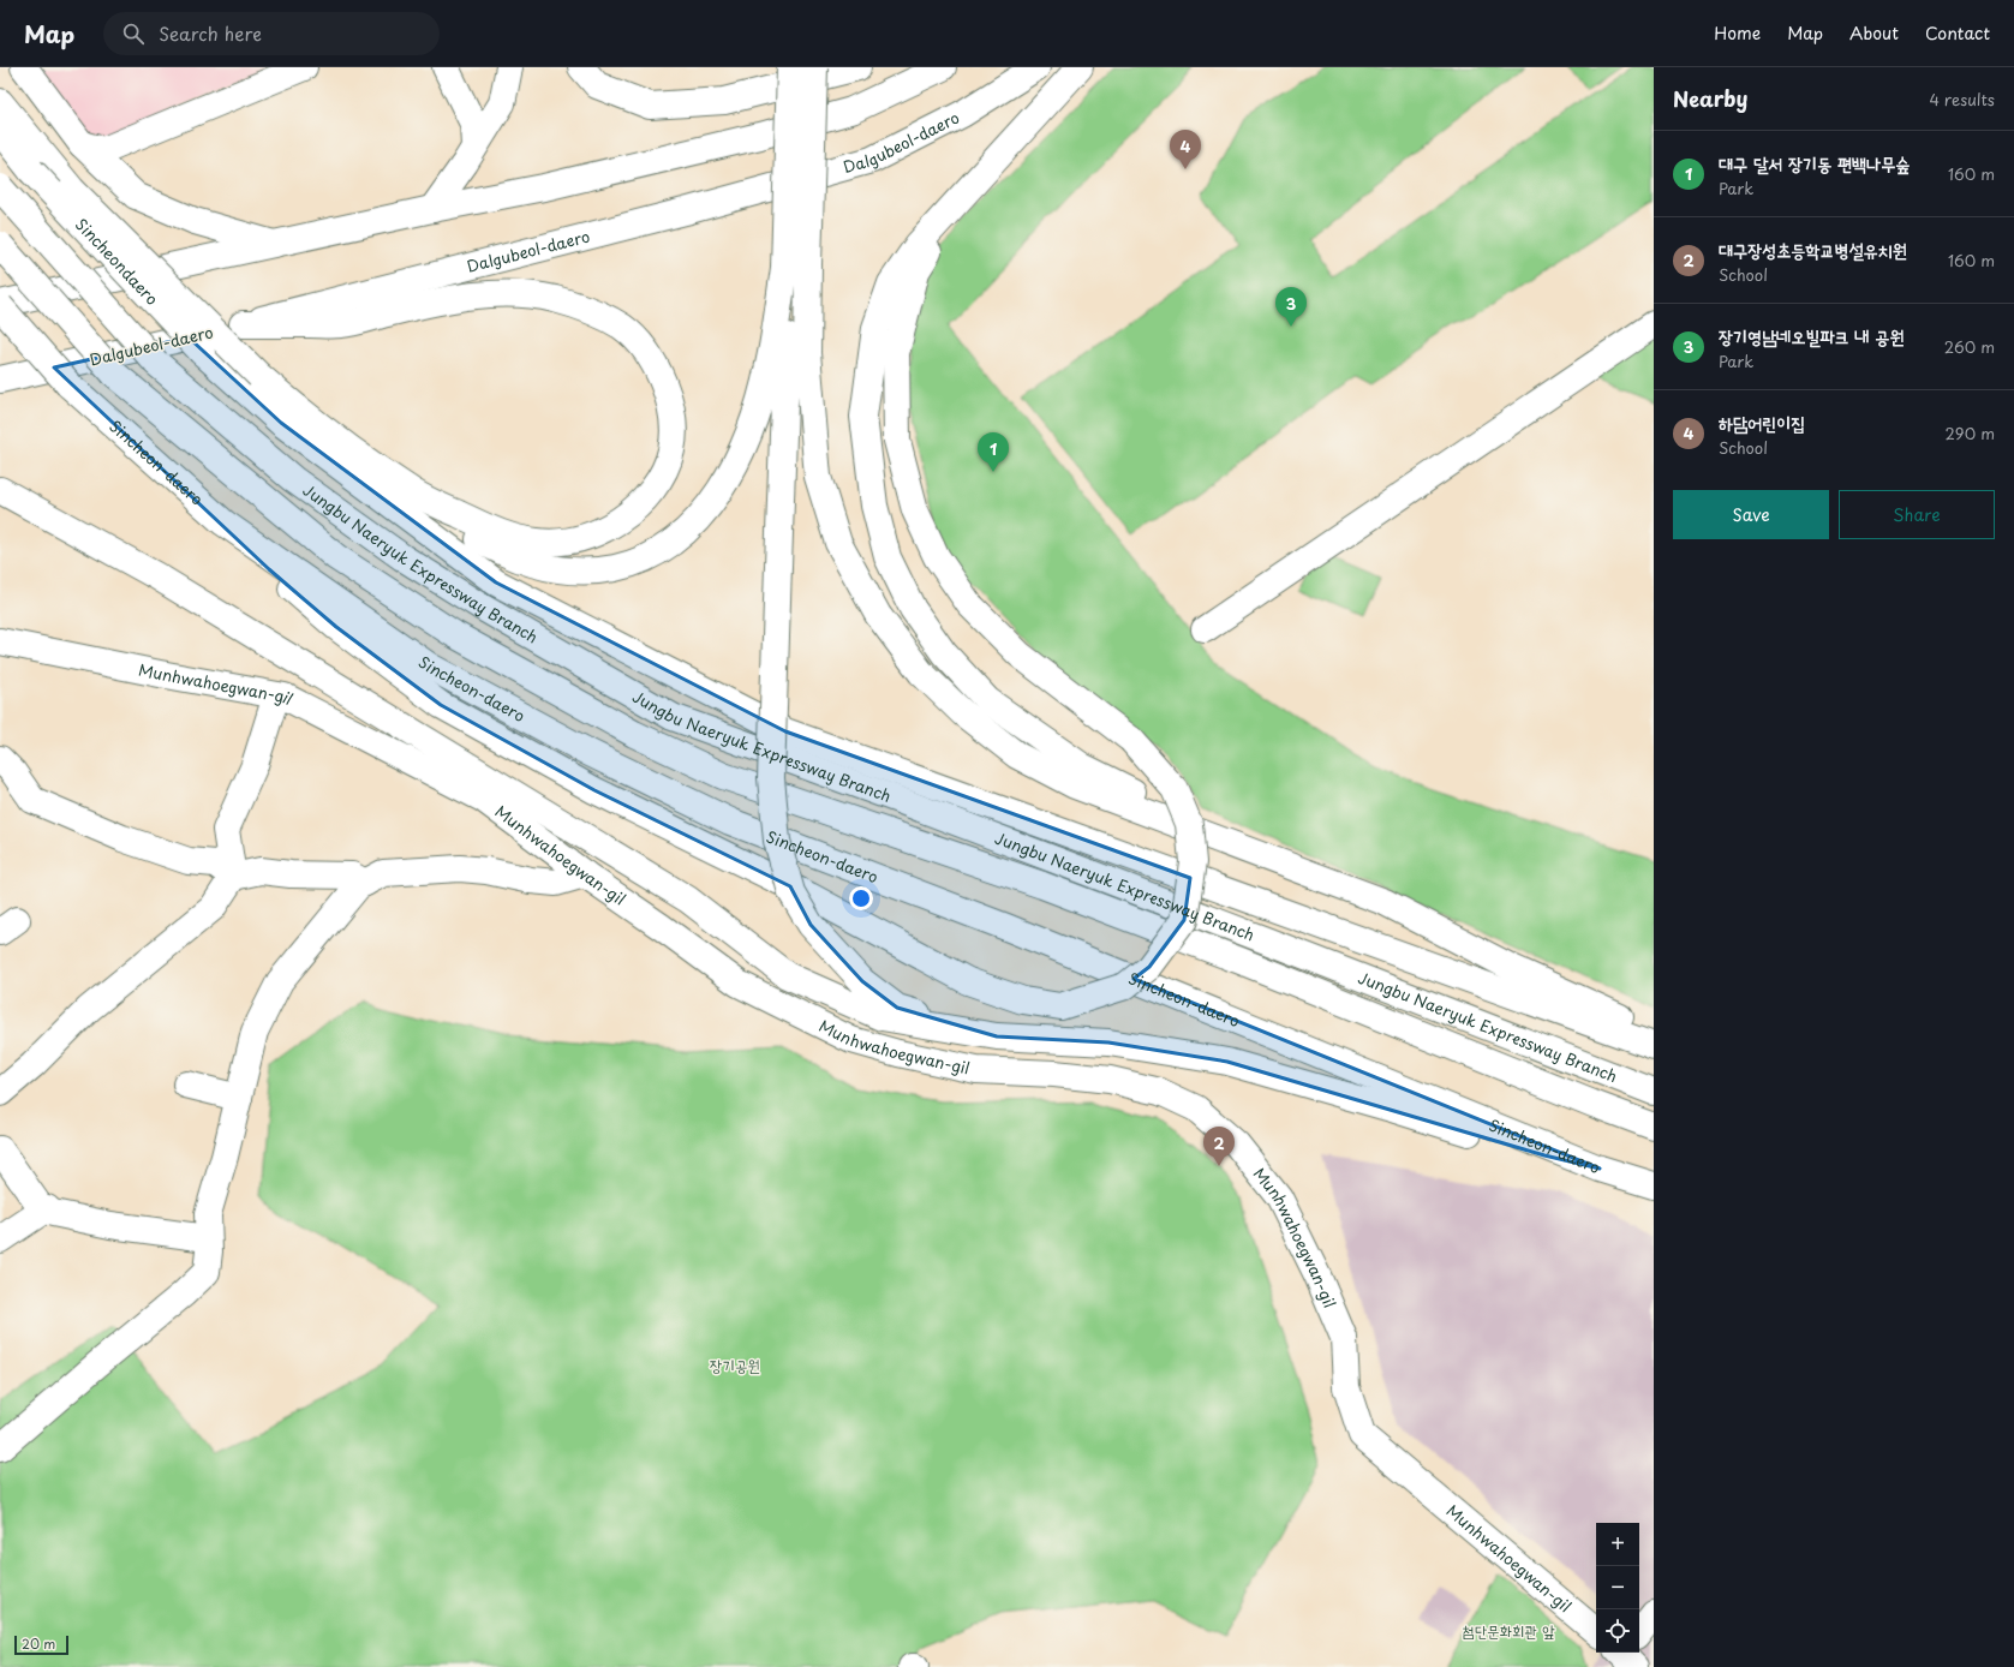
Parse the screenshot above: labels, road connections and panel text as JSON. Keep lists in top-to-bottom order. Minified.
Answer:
{"streets":{"main road":["Dalgubeol-daero","Sincheondaero","Sincheon-daero","Jungbu Naeryuk Expressway Branch","Munhwahoegwan-gil"]},"parks":["장기공원","첨단문화회관 앞"],"scale_bar":"20 m","page":{"header":"Map","search":"Search here","nav":["Home","Map","About","Contact"],"heading":["Nearby","4 results"],"pins":["4","3","1","2"],"list":[{"mark":"1","name":"대구 달서 장기동 편백나무숲","note":"Park","value":"160 m"},{"mark":"2","name":"대구장성초등학교병설유치원","note":"School","value":"160 m"},{"mark":"3","name":"장기영남네오빌파크 내 공원","note":"Park","value":"260 m"},{"mark":"4","name":"하담어린이집","note":"School","value":"290 m"}],"buttons":["Save","Share"],"map_buttons":["+","−"],"scale":"20 m"}}
